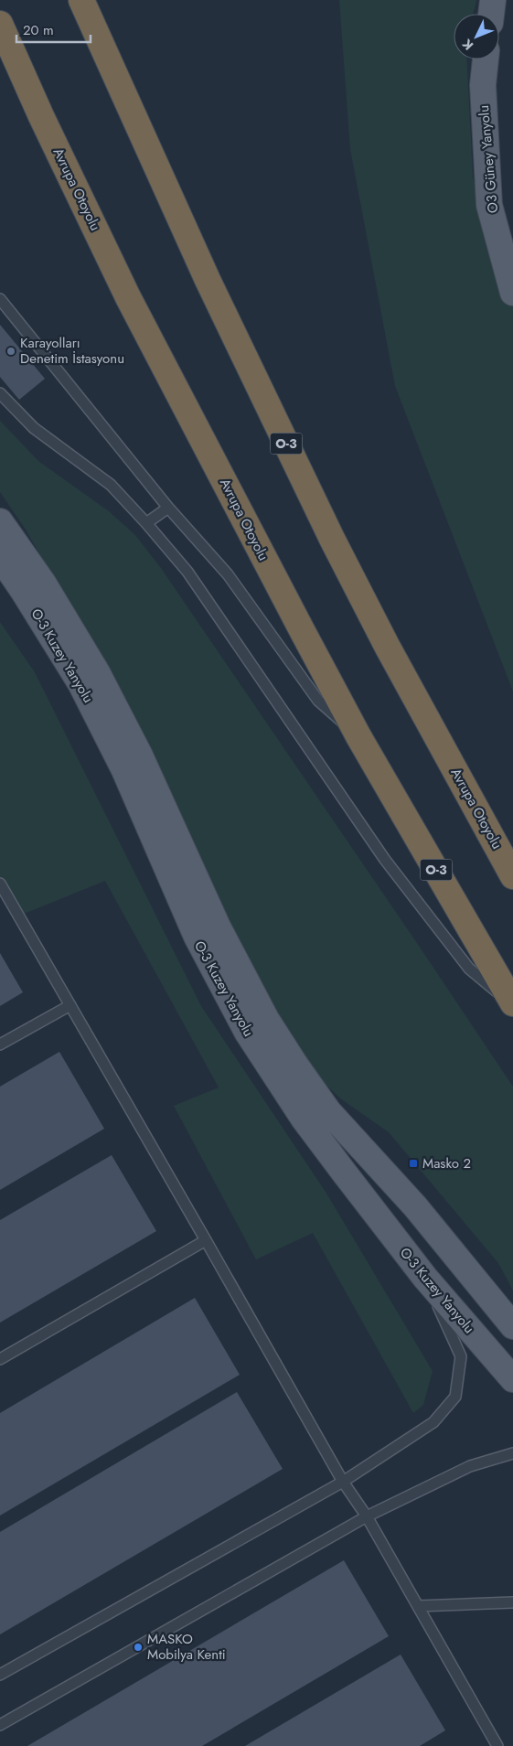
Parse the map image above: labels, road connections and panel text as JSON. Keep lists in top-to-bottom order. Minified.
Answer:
{"streets":{"highway":["Avrupa Otoyolu","O-3"],"main road":["O3 Güney Yanyolu","O-3 Kuzey Yanyolu"]},"places":{"other":["Karayolları Denetim İstasyonu","MASKO Mobilya Kenti"],"transit":["Masko 2"]},"scale_bar":"20 m","north":"bottom left"}
